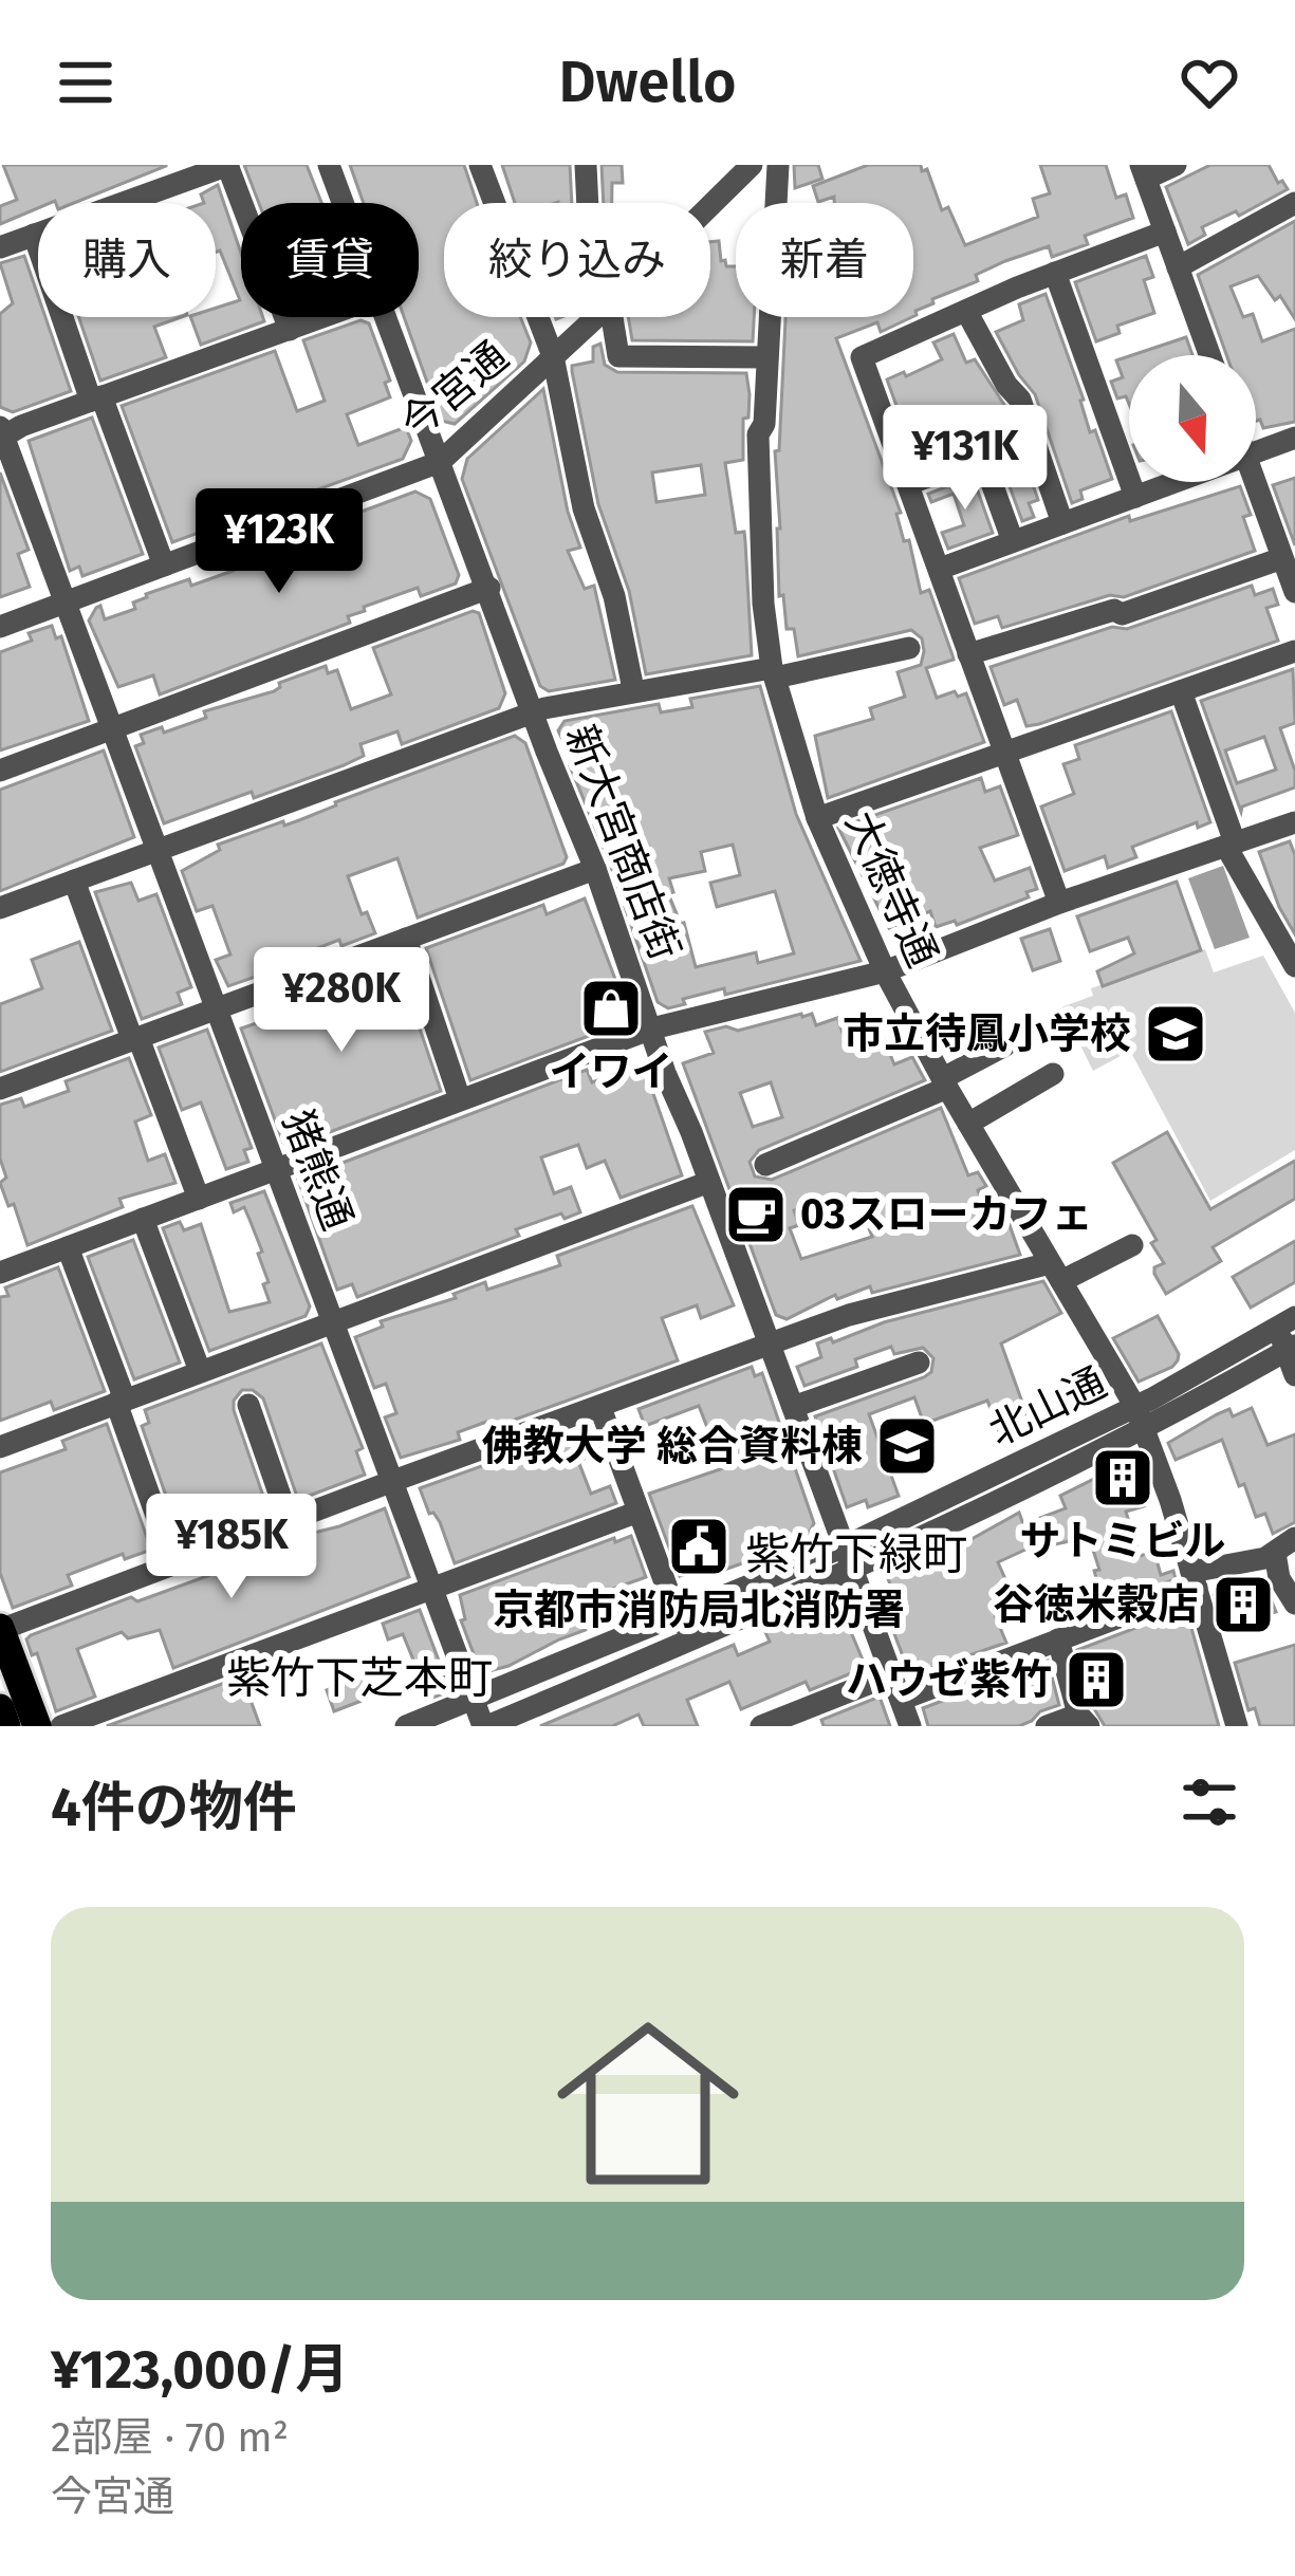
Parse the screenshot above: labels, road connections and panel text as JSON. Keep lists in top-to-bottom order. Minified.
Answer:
{"streets":{"street":["今宮通","新大宮商店街","大徳寺通","猪熊通","北山通"]},"crossings":[["今宮通","新大宮商店街"],["今宮通","猪熊通"],["新大宮商店街","北山通"],["大徳寺通","北山通"],["猪熊通","北山通"]],"districts":["紫竹下緑町","紫竹下芝本町"],"places":{"shop":["イワイ"],"school or university":["市立待鳳小学校","佛教大学 総合資料棟"],"cafe":["03スローカフェ"],"building":["サトミビル","谷徳米穀店","ハウゼ紫竹"],"public building":["京都市消防局北消防署"]},"north":"bottom","page":{"header":"Dwello","chip":["購入","賃貸","絞り込み","新着"],"price":["¥131K","¥123K","¥280K","¥185K"],"heading":"4件の物件","list":[{"name":"¥123,000/月","note":"2部屋 · 70 m² · 今宮通"}]}}
